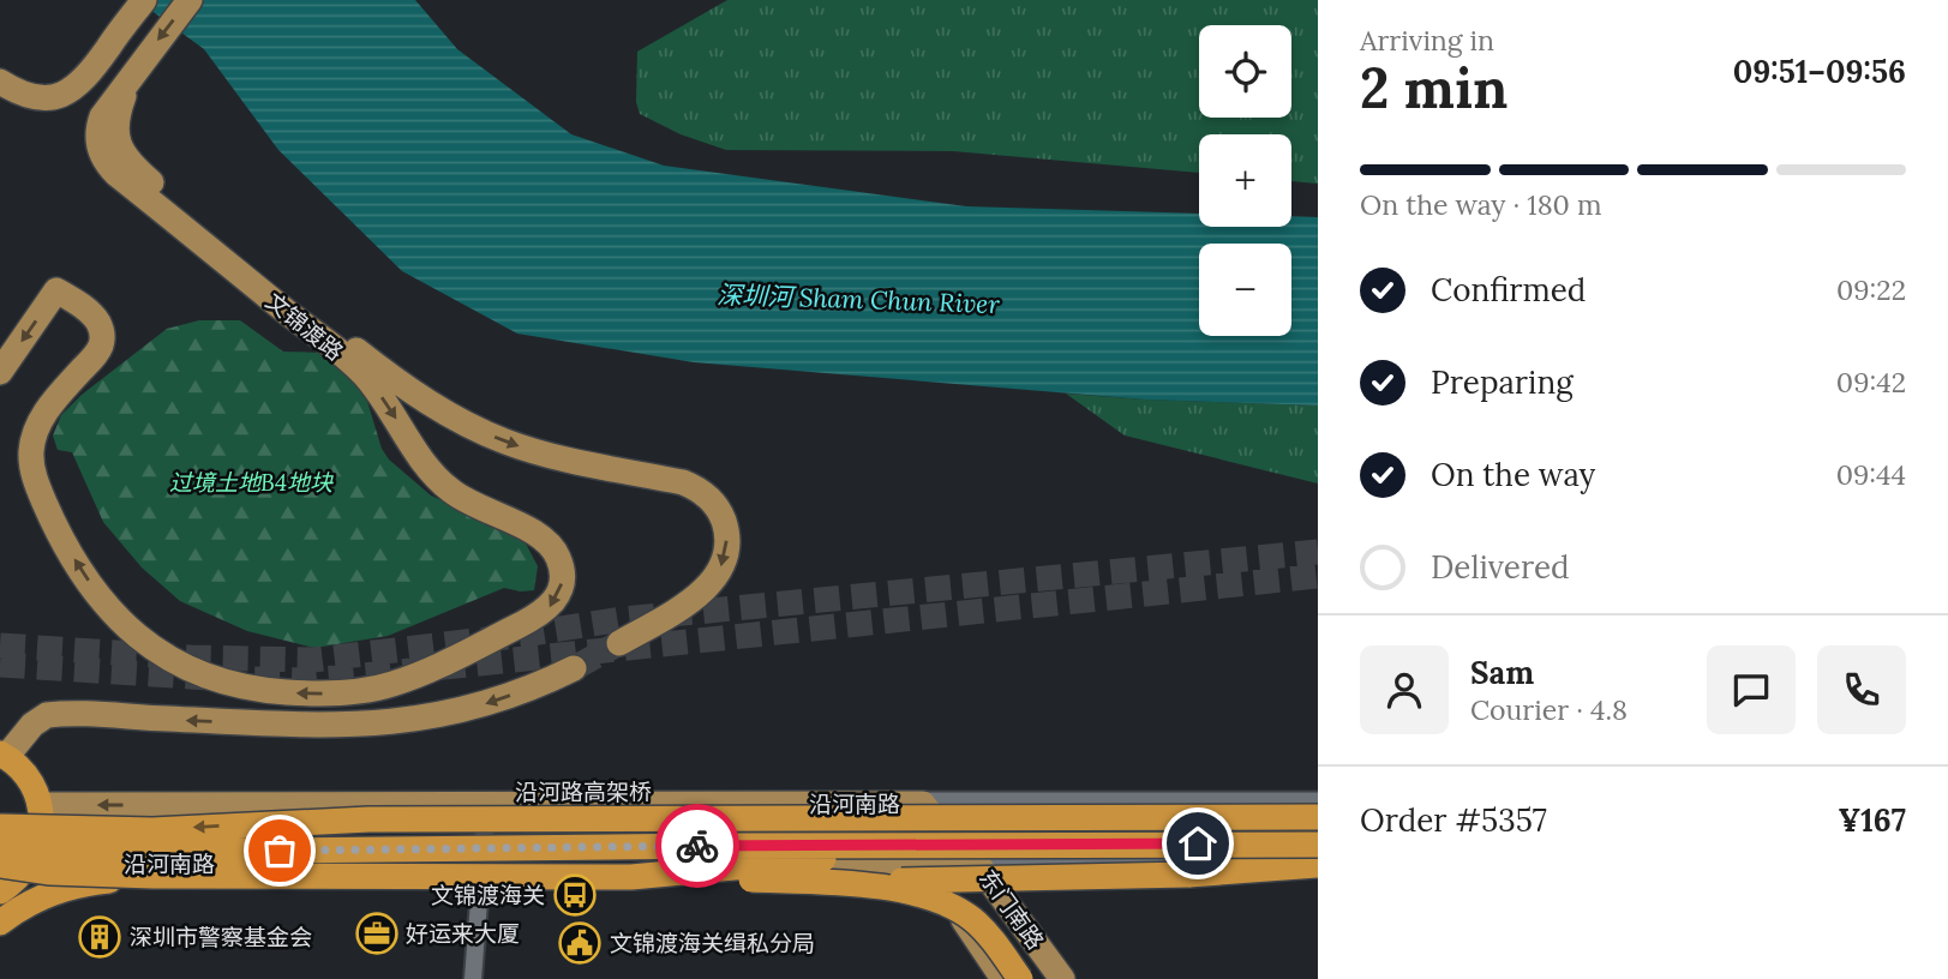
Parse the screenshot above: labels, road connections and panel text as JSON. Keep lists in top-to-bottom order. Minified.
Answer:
{"streets":{"highway":["沿河路高架桥"],"main road":["文锦渡路","沿河南路","东门南路"]},"crossings":[["沿河南路","东门南路"]],"water":["深圳河 Sham Chun River"],"parks":["过境土地B4地块"],"places":{"bus stop":["文锦渡海关"],"office":["好运来大厦"],"building":["深圳市警察基金会"],"public building":["文锦渡海关缉私分局"]},"page":{"heading":["2 min","Arriving in","09:51–09:56"],"panel":["Sam","Courier · 4.8","Order #5357","¥167"],"map_buttons":["+","−"],"bar":"On the way · 180 m","list":[["Confirmed","09:22"],["Preparing","09:42"],["On the way","09:44"],"Delivered"]}}
